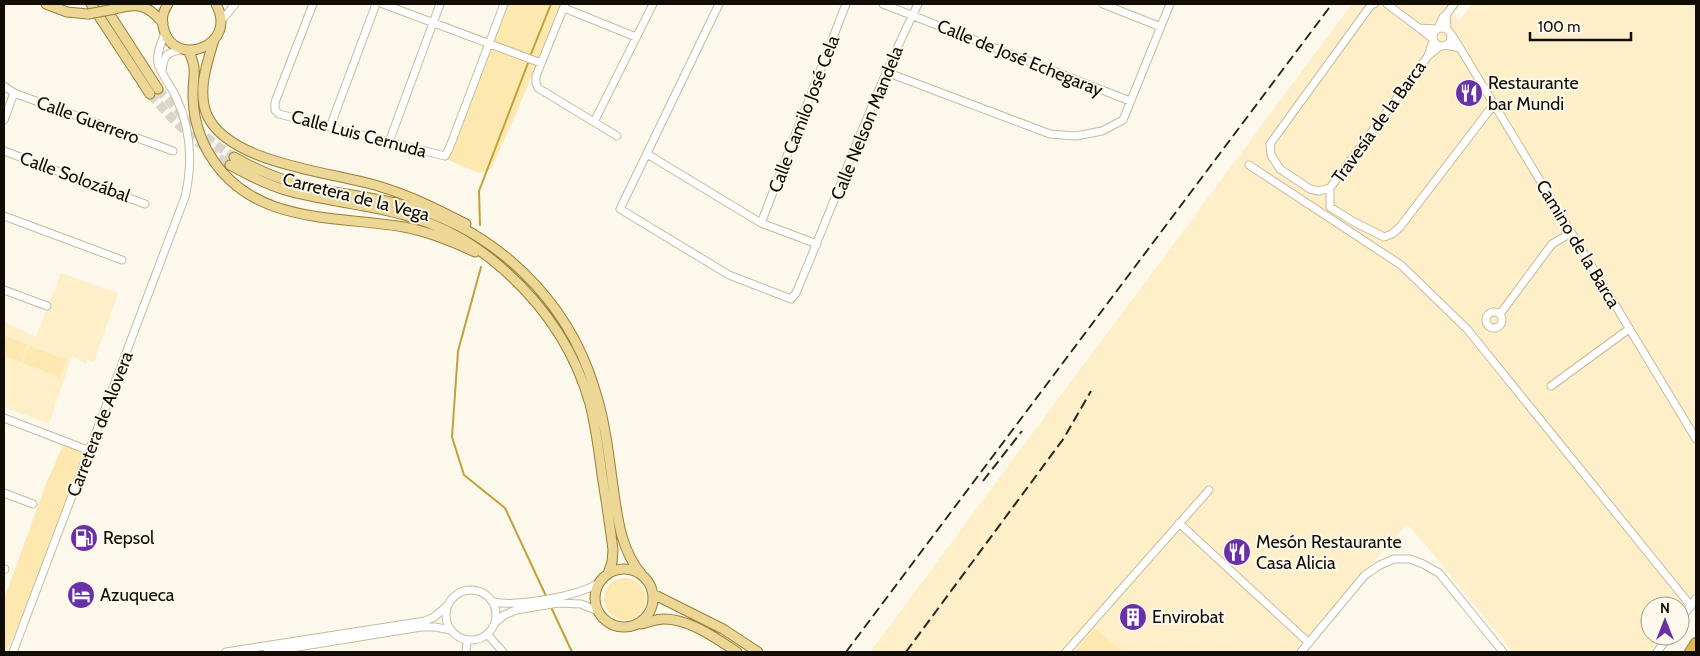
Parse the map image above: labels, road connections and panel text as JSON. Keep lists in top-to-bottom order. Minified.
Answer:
{"streets":{"main road":["Carretera de la Vega"],"street":["Calle de José Echegaray","Calle Camilo José Cela","Calle Guerrero","Travesía de la Barca","Calle Nelson Mandela","Calle Luis Cernuda","Calle Solozábal","Camino de la Barca","Carretera de Alovera"]},"crossings":[["Calle de José Echegaray","Calle Nelson Mandela"],["Travesía de la Barca","Camino de la Barca"]],"places":{"restaurant":["Restaurante bar Mundi","Mesón Restaurante Casa Alicia"],"fuel station":["Repsol"],"hotel":["Azuqueca"],"building":["Envirobat"]},"scale_bar":"100 m","north":"top"}
